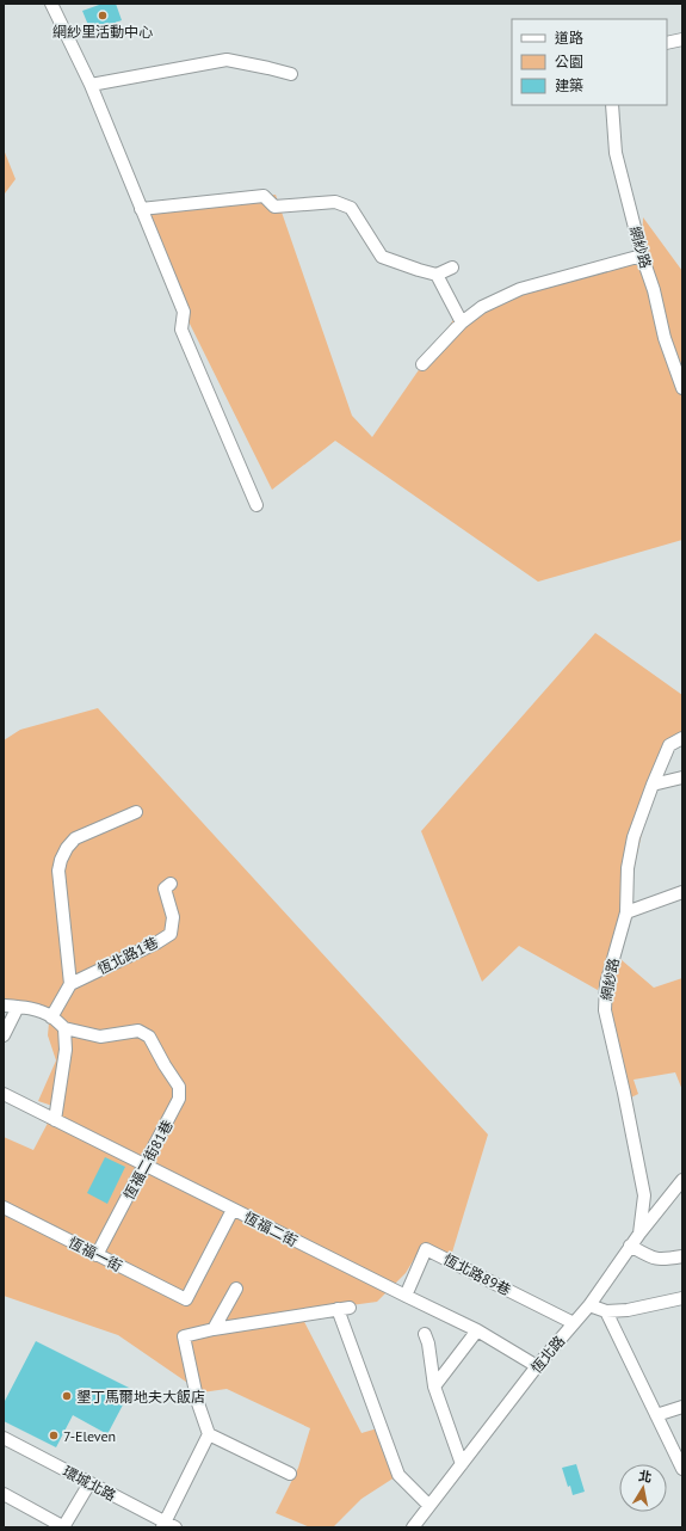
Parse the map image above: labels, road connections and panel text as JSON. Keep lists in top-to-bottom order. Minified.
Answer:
{"streets":{"street":["網紗路","恆北路1巷","恆福二街81巷","恆福二街","恆福一街","恆北路89巷","恆北路","環城北路"]},"crossings":[["網紗路","恆北路"],["恆福二街81巷","恆福二街"],["恆福二街81巷","恆福一街"],["恆福二街","恆福一街"],["恆福二街","恆北路89巷"],["恆福二街","恆北路"],["恆北路89巷","恆北路"]],"places":["網紗里活動中心","墾丁馬爾地夫大飯店","7-Eleven"],"legend":["道路","公園","建築"],"north":"top"}
